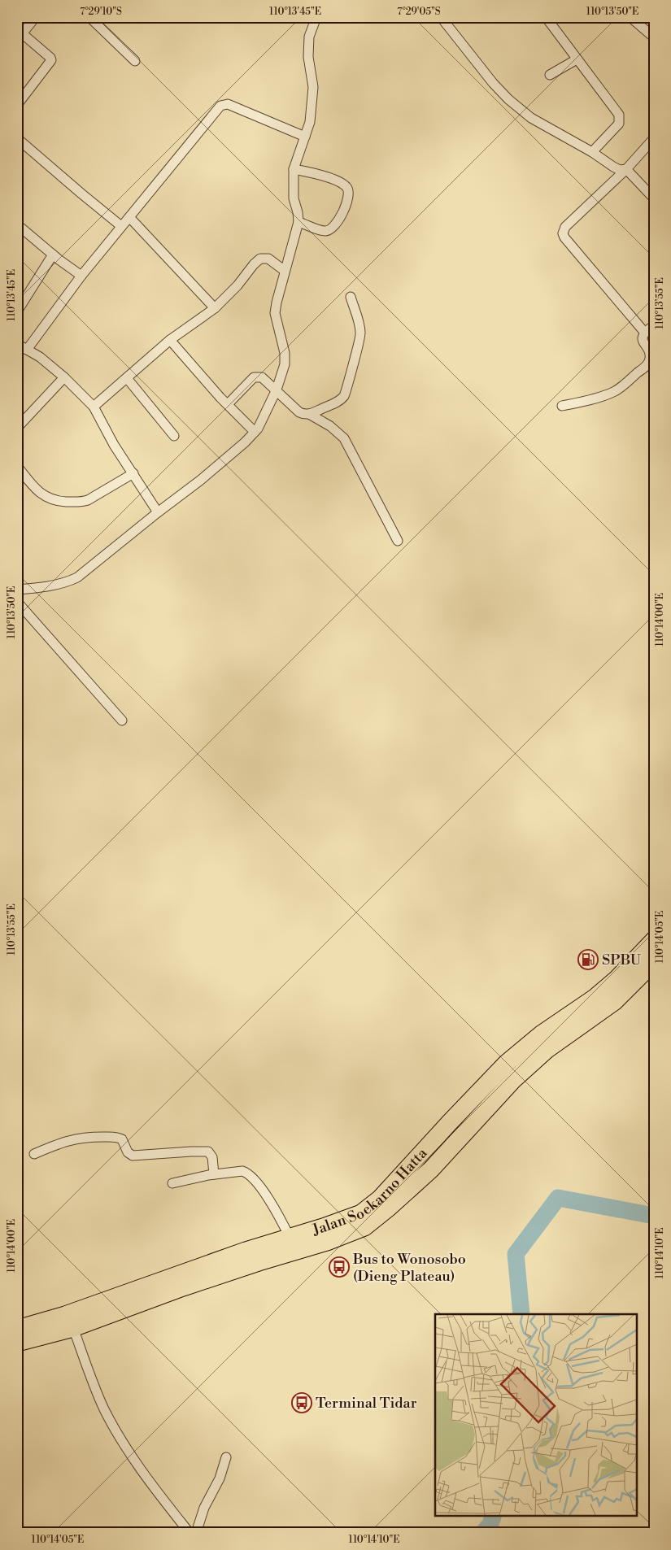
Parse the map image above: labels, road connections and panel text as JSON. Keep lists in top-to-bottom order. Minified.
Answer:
{"streets":{"highway":["Jalan Soekarno Hatta"]},"places":{"fuel station":["SPBU"],"bus stop":["Bus to Wonosobo (Dieng Plateau)","Terminal Tidar"]},"coordinates":["7°29'10\"S","110°13'45\"E","7°29'05\"S","110°13'50\"E","110°13'55\"E","110°14'00\"E","110°14'05\"E","110°14'10\"E"]}
